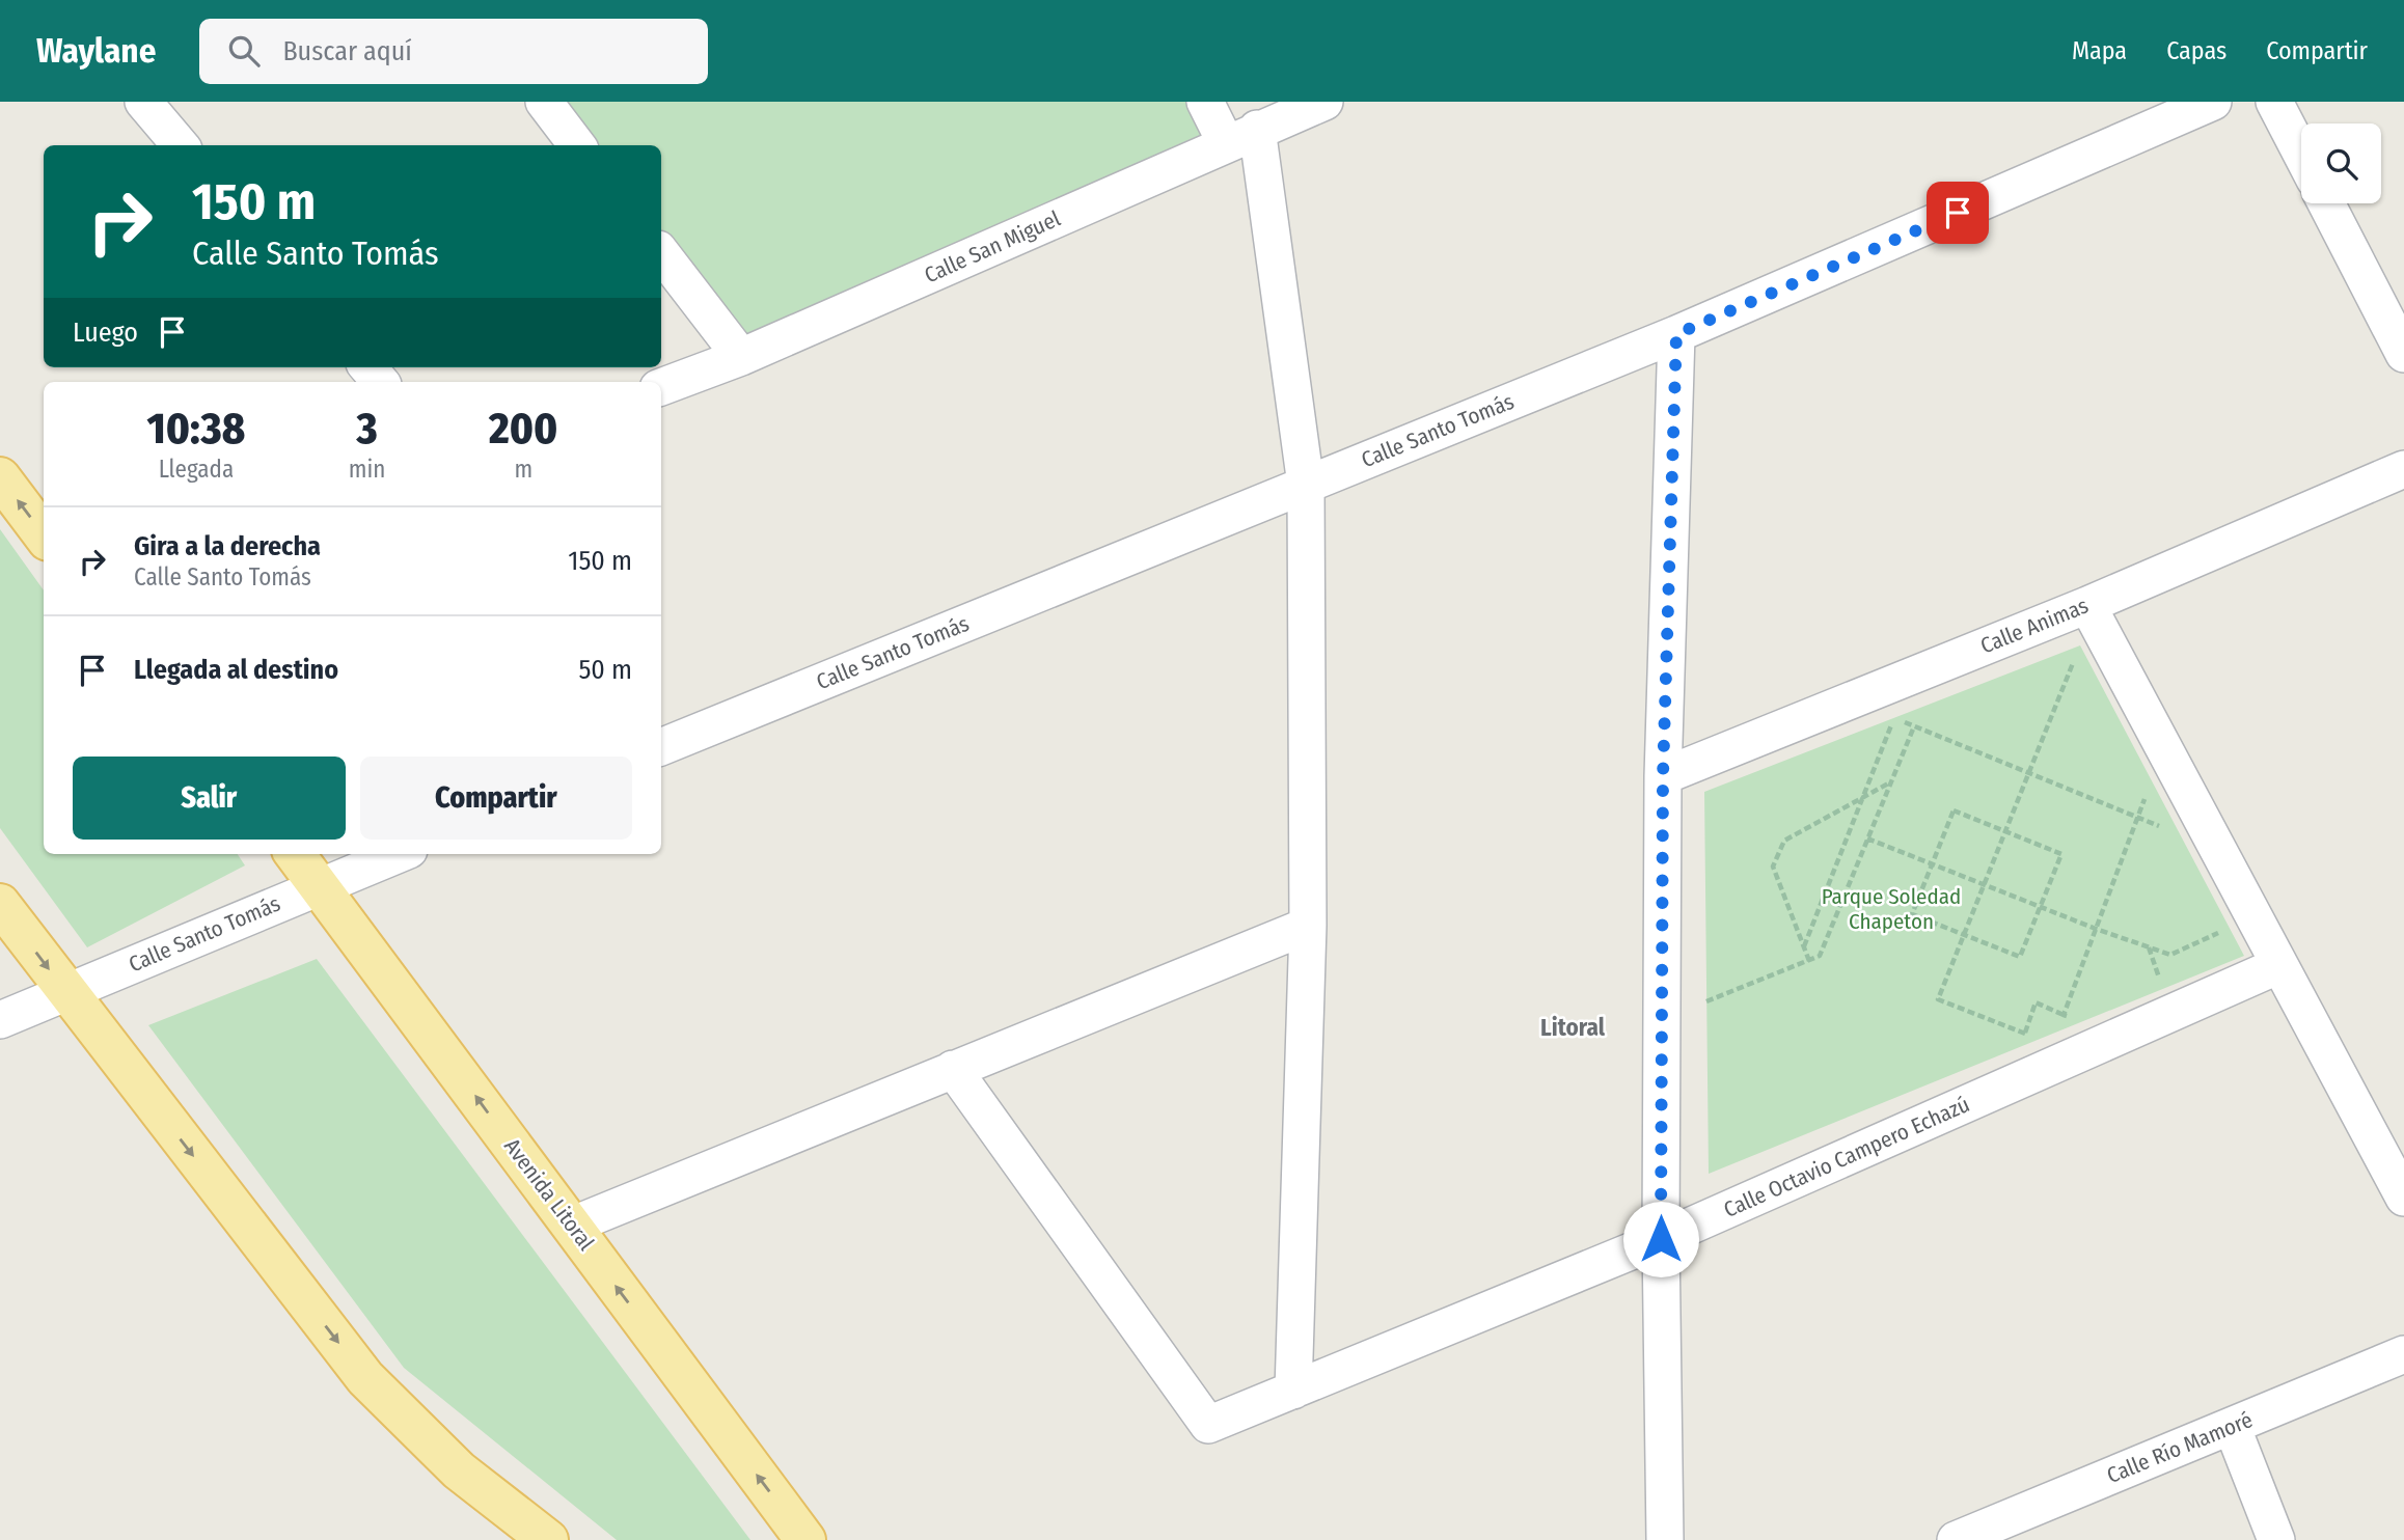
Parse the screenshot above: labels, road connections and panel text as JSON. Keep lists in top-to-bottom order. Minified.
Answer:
{"streets":{"main road":["Avenida Litoral"],"street":["Calle San Miguel","Calle Santo Tomás","Calle Animas","Calle Octavio Campero Echazú","Calle Río Mamoré"]},"crossings":[["Calle Santo Tomás","Avenida Litoral"]],"districts":["Litoral"],"parks":["Parque Soledad Chapeton"],"page":{"header":"Waylane","search":"Buscar aquí","nav":["Mapa","Capas","Compartir"],"turn":["150 m","Calle Santo Tomás"],"then":"Luego","eta":["10:38","Llegada","3","min","200","m"],"list":[{"name":"Gira a la derecha","note":"Calle Santo Tomás","value":"150 m"},{"name":"Llegada al destino","value":"50 m"}],"buttons":["Salir","Compartir"]}}
